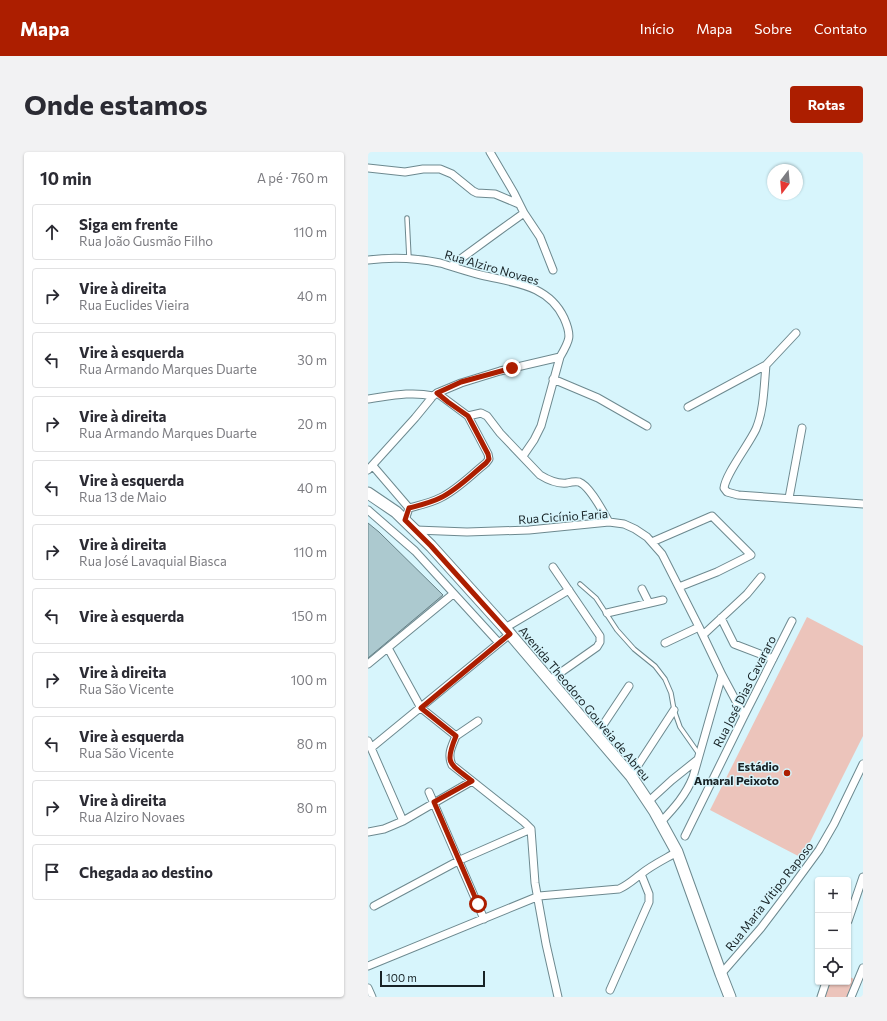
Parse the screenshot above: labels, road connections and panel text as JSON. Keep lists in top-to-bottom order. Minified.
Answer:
{"streets":{"main road":["Avenida Theodoro Gouveia de Abreu"],"street":["Rua Alziro Novaes","Rua Cicínio Faria","Rua José Dias Cavararo","Rua Maria Vitipo Raposo"]},"crossings":[["Rua Cicínio Faria","Rua José Dias Cavararo"],["Rua Cicínio Faria","Avenida Theodoro Gouveia de Abreu"],["Avenida Theodoro Gouveia de Abreu","Rua Maria Vitipo Raposo"]],"places":["Estádio Amaral Peixoto"],"scale_bar":"100 m","north":"bottom","page":{"header":"Mapa","nav":["Início","Mapa","Sobre","Contato"],"buttons":"Rotas","title":"Onde estamos","heading":["10 min","A pé · 760 m"],"list":[["Siga em frente","Rua João Gusmão Filho","110 m"],["Vire à direita","Rua Euclides Vieira","40 m"],["Vire à esquerda","Rua Armando Marques Duarte","30 m"],["Vire à direita","Rua Armando Marques Duarte","20 m"],["Vire à esquerda","Rua 13 de Maio","40 m"],["Vire à direita","Rua José Lavaquial Biasca","110 m"],["Vire à esquerda","150 m"],["Vire à direita","Rua São Vicente","100 m"],["Vire à esquerda","Rua São Vicente","80 m"],["Vire à direita","Rua Alziro Novaes","80 m"],"Chegada ao destino"],"map_buttons":["+","−"],"scale":"100 m"}}
